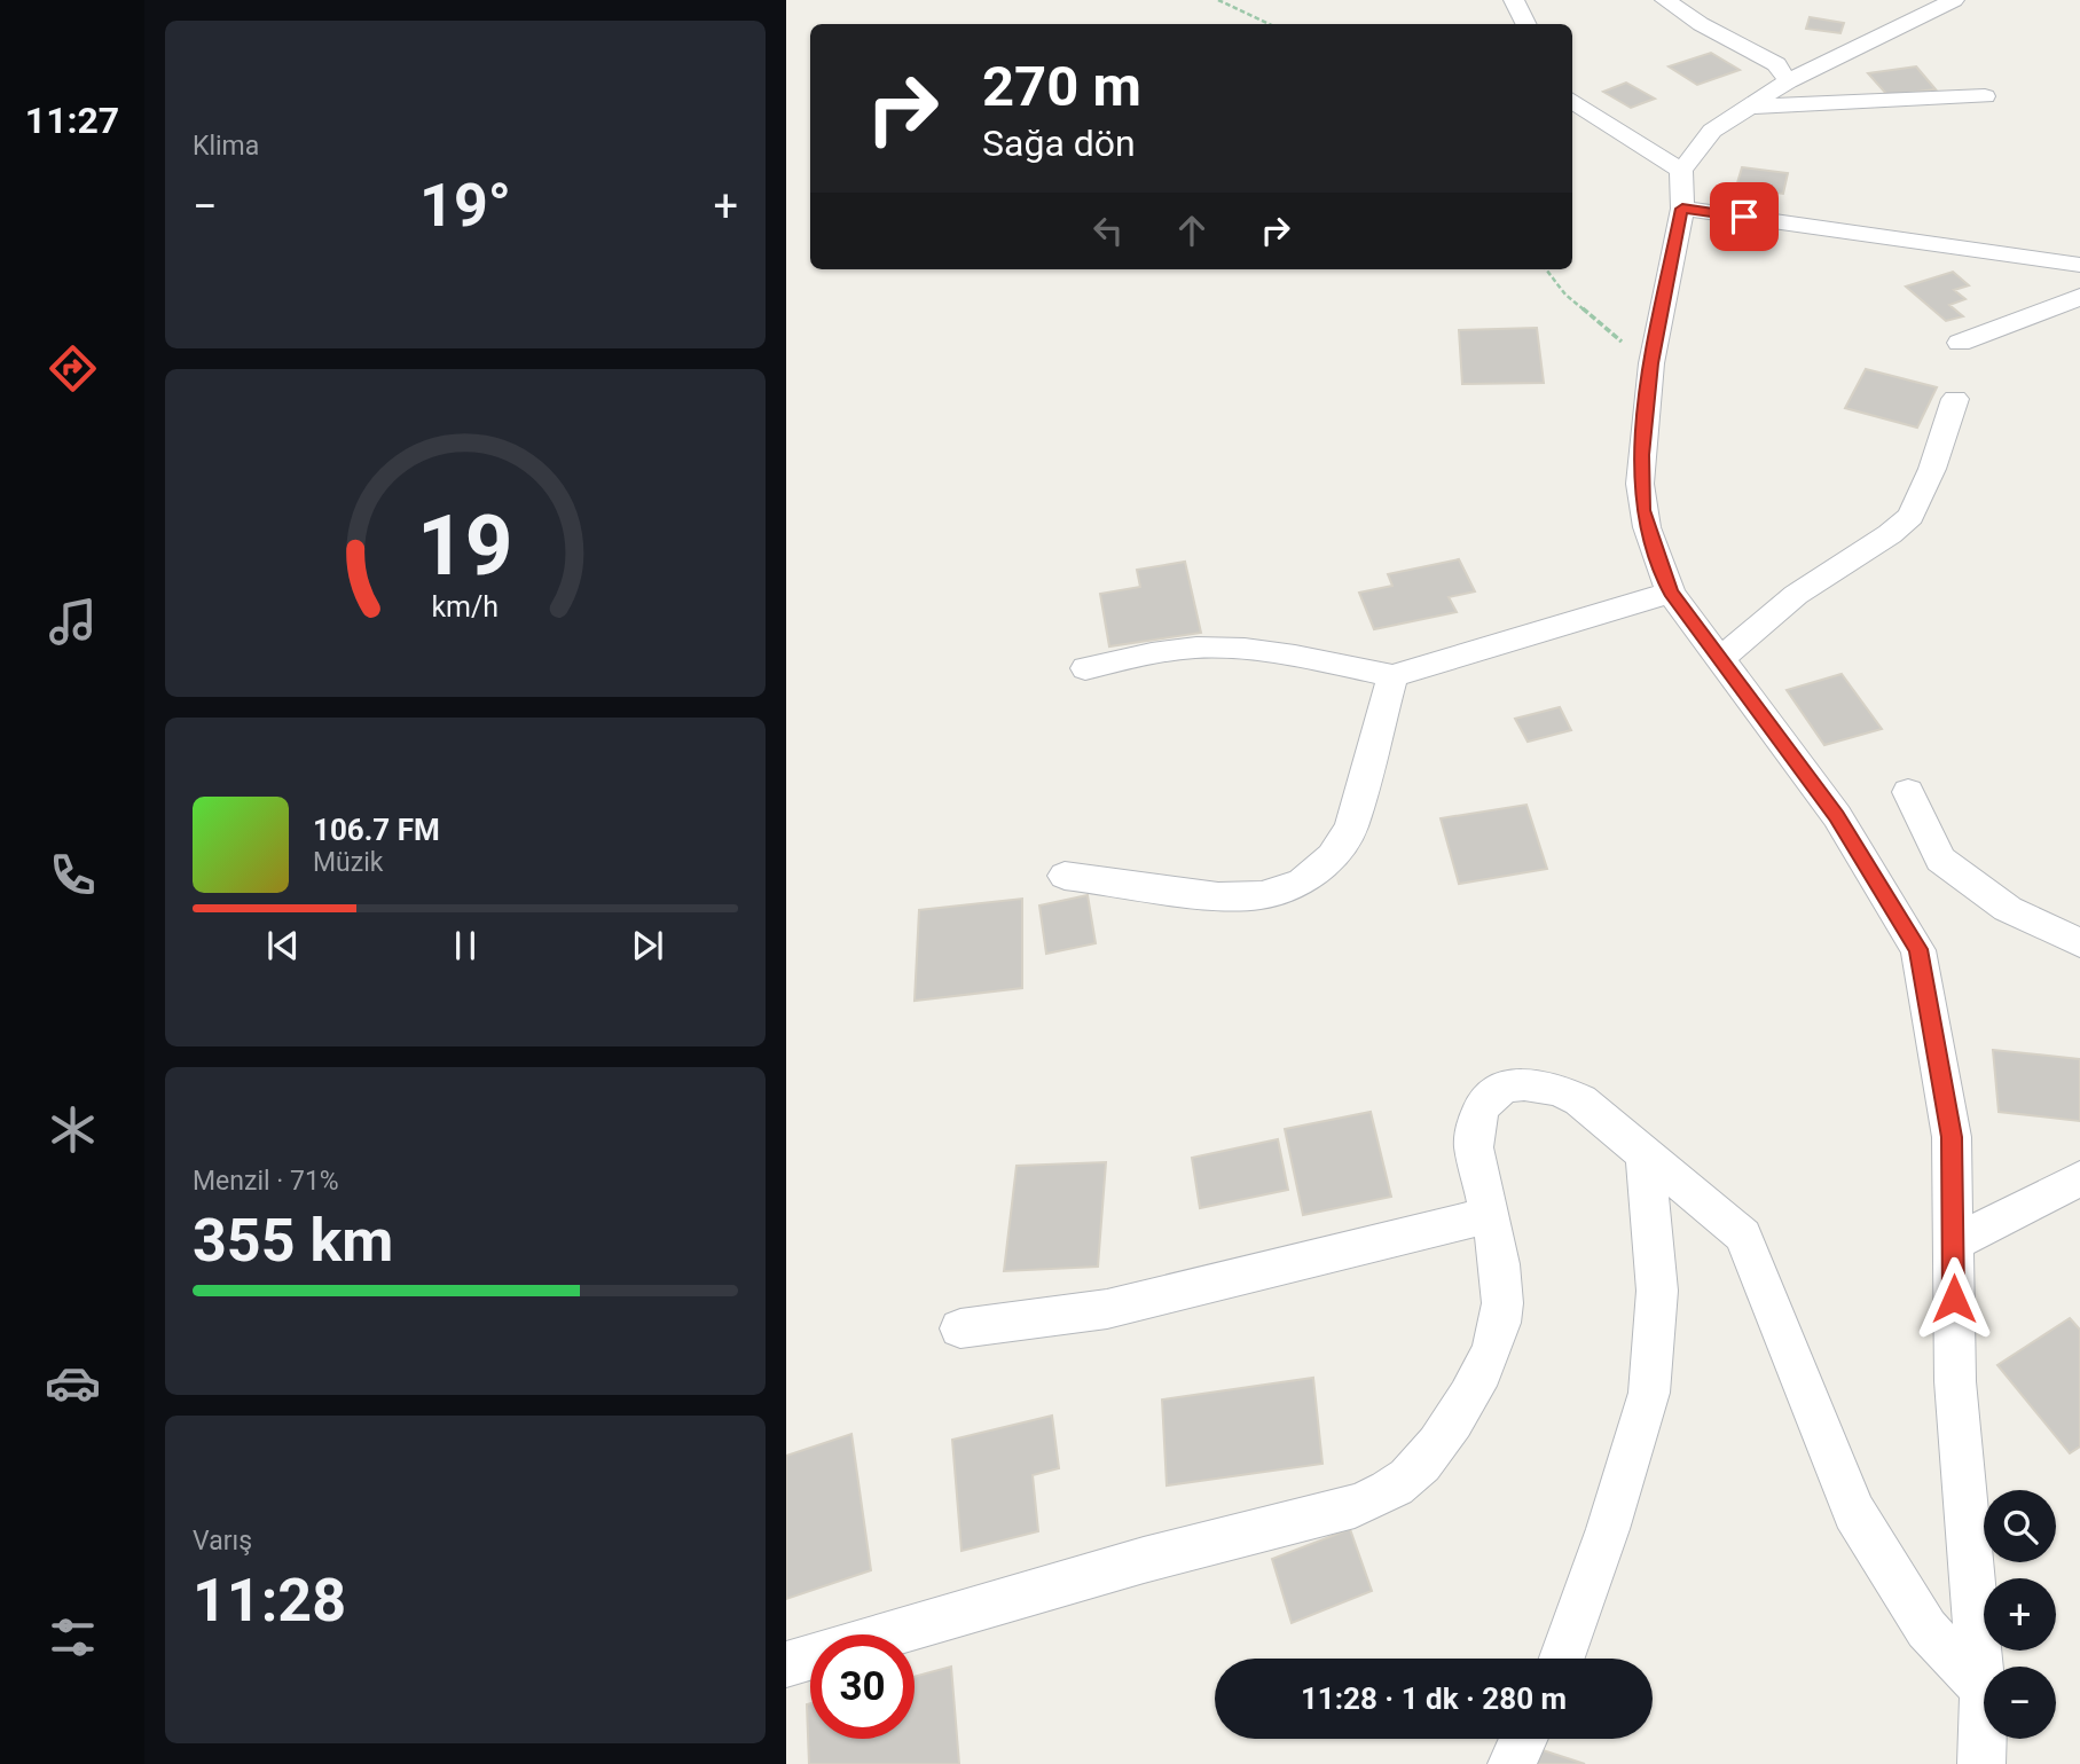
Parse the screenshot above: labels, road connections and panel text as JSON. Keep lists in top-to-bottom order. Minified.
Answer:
{"page":{"tabs":"11:27","tile":["Klima",["Menzil · 71%","355 km"],["Varış","11:28"]],"turn":["270 m","Sağa dön"],"heat":["−","19°","+"],"song":["106.7 FM","Müzik"],"map_buttons":["+","−"],"limit":"30","trip":"11:28 · 1 dk · 280 m","gauge":["19","km/h"]}}
